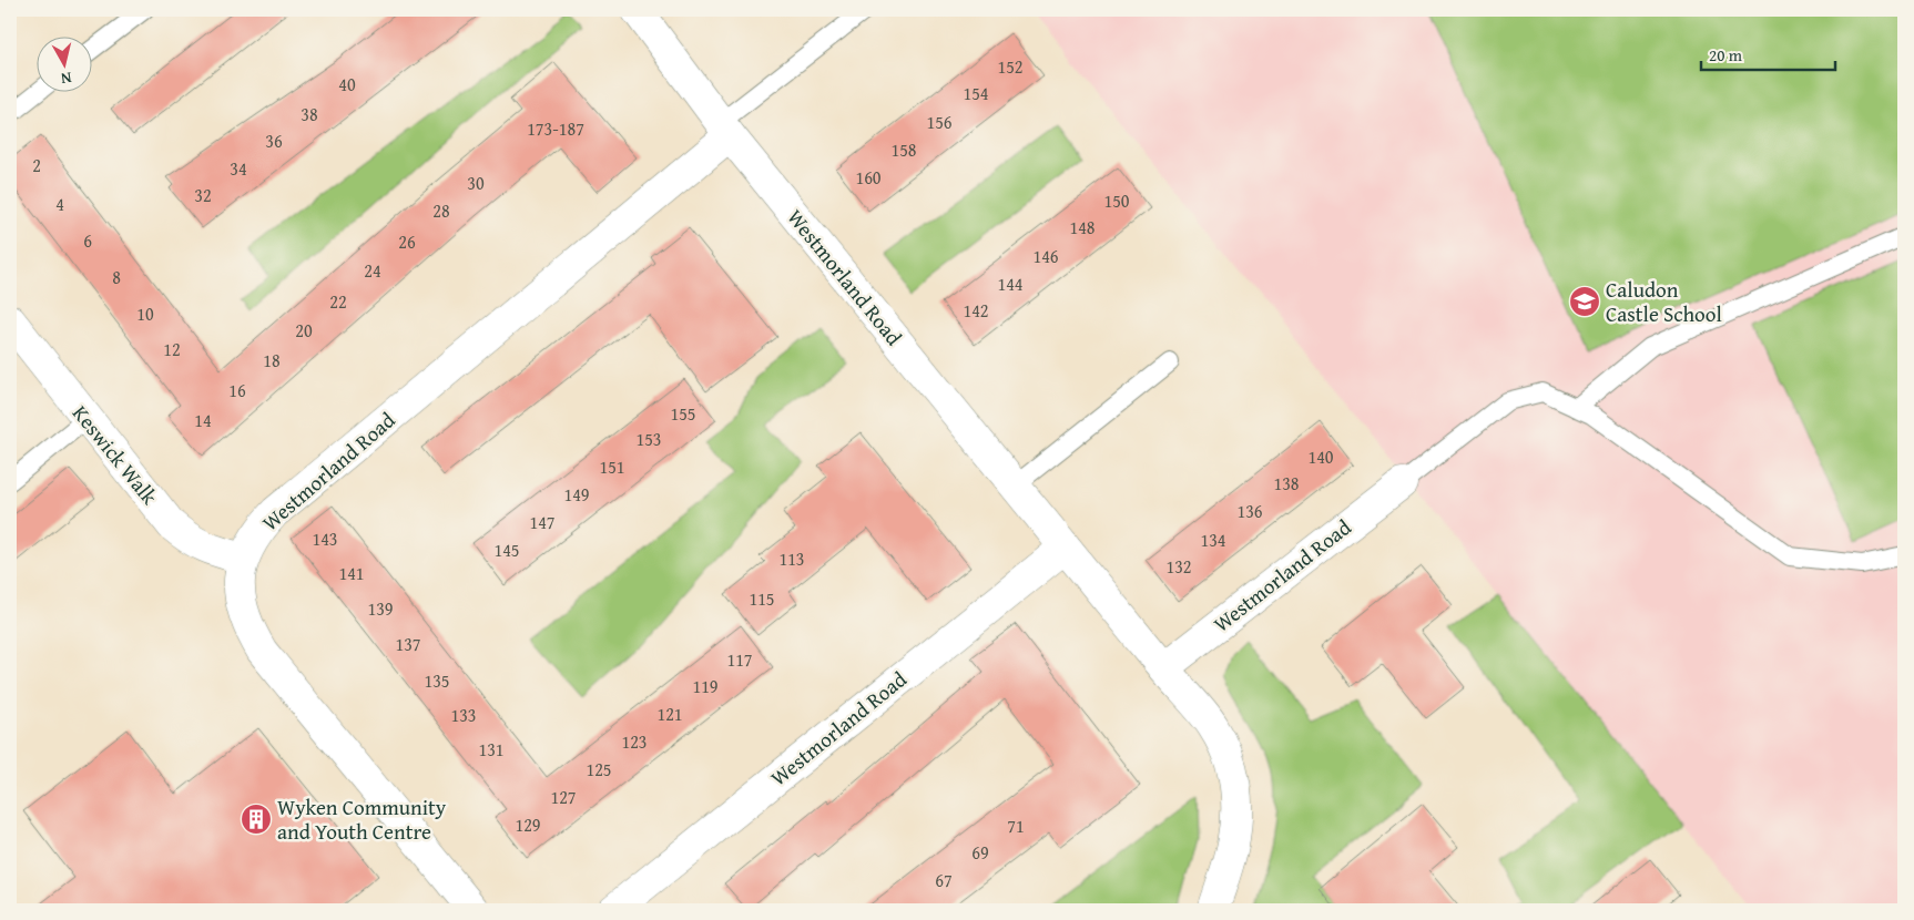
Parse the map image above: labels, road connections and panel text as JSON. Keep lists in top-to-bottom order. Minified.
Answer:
{"streets":{"street":["Westmorland Road","Keswick Walk"]},"crossings":[["Westmorland Road","Keswick Walk"]],"places":{"school or university":["Caludon Castle School"],"building":["Wyken Community and Youth Centre"]},"house_numbers":["152","40","154","38","156","173-187","36","158","2","34","160","30","32","150","4","28","148","6","26","146","24","8","144","22","142","10","20","12","18","16","155","14","153","140","151","138","149","136","147","143","134","145","113","132","141","115","139","137","117","135","119","121","133","123","131","125","127","129","71","69","67"],"scale_bar":"20 m","north":"bottom"}
